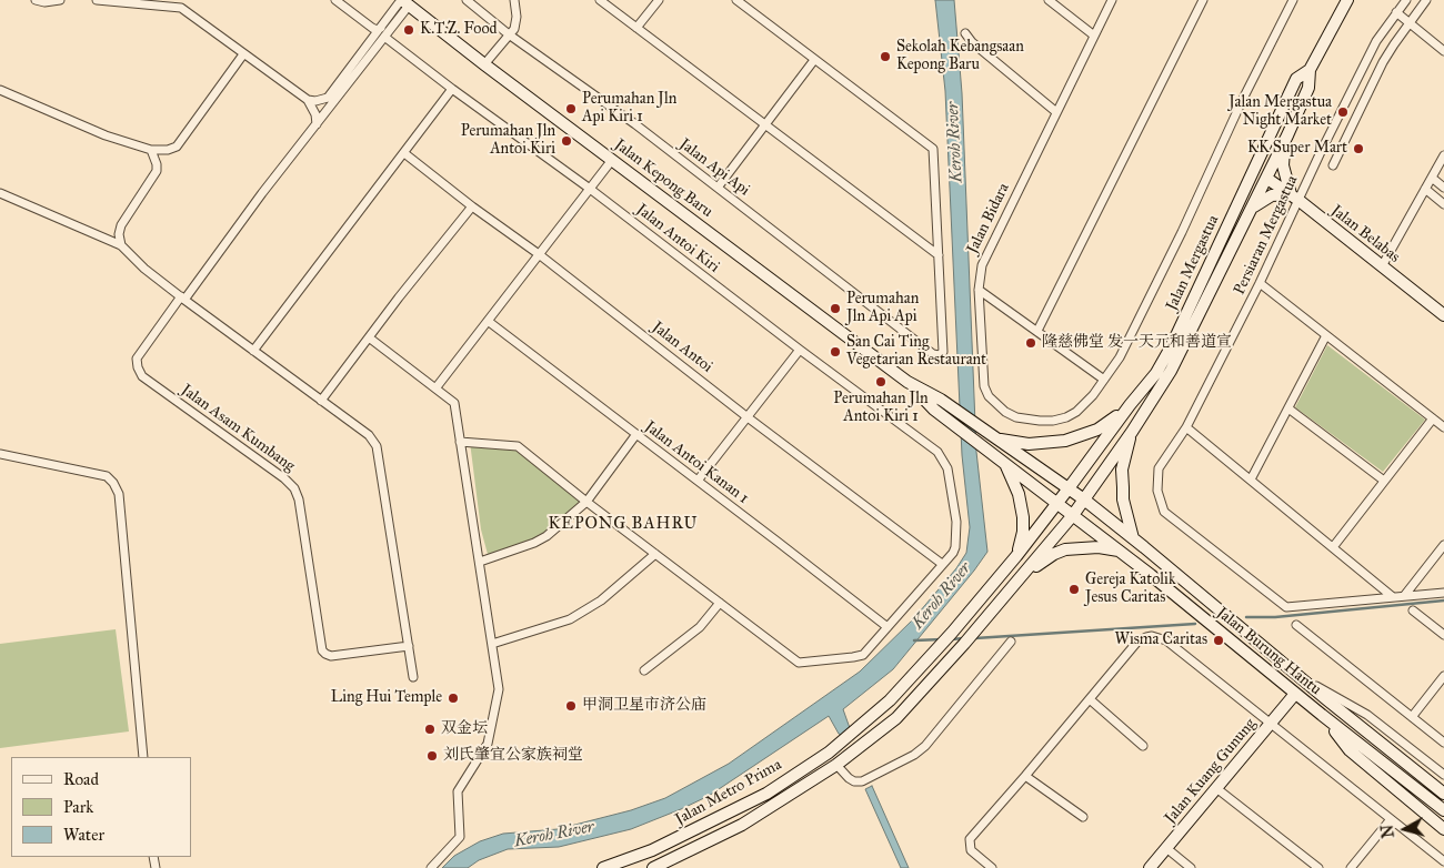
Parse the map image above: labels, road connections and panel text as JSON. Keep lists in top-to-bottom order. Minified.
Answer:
{"streets":{"main road":["Jalan Kepong Baru","Jalan Belabas","Jalan Mergastua","Jalan Burung Hantu","Jalan Kuang Gunung","Jalan Metro Prima"],"street":["Jalan Api Api","Jalan Bidara","Persiaran Mergastua","Jalan Antoi Kiri","Jalan Antoi","Jalan Asam Kumbang","Jalan Antoi Kanan 1"]},"crossings":[["Jalan Kepong Baru","Jalan Mergastua"],["Jalan Kepong Baru","Jalan Burung Hantu"],["Jalan Kepong Baru","Jalan Metro Prima"],["Jalan Belabas","Persiaran Mergastua"],["Jalan Belabas","Jalan Mergastua"],["Jalan Antoi Kiri","Jalan Antoi"],["Jalan Mergastua","Jalan Burung Hantu"],["Jalan Mergastua","Jalan Metro Prima"],["Jalan Burung Hantu","Jalan Kuang Gunung"],["Jalan Burung Hantu","Jalan Metro Prima"]],"districts":["KEPONG BAHRU"],"water":["Keroh River"],"places":["K.T.Z. Food","Sekolah Kebangsaan Kepong Baru","Perumahan Jln Api Kiri 1","Jalan Mergastua Night Market","Perumahan Jln Antoi Kiri","KK Super Mart","Perumahan Jln Api Api","隆慈佛堂 发一天元和善道宣","San Cai Ting Vegetarian Restaurant","Perumahan Jln Antoi Kiri 1","Gereja Katolik Jesus Caritas","Wisma Caritas","Ling Hui Temple","甲洞卫星市济公庙","双金坛","刘氏肇宜公家族祠堂"],"legend":["Road","Park","Water"],"north":"left"}
